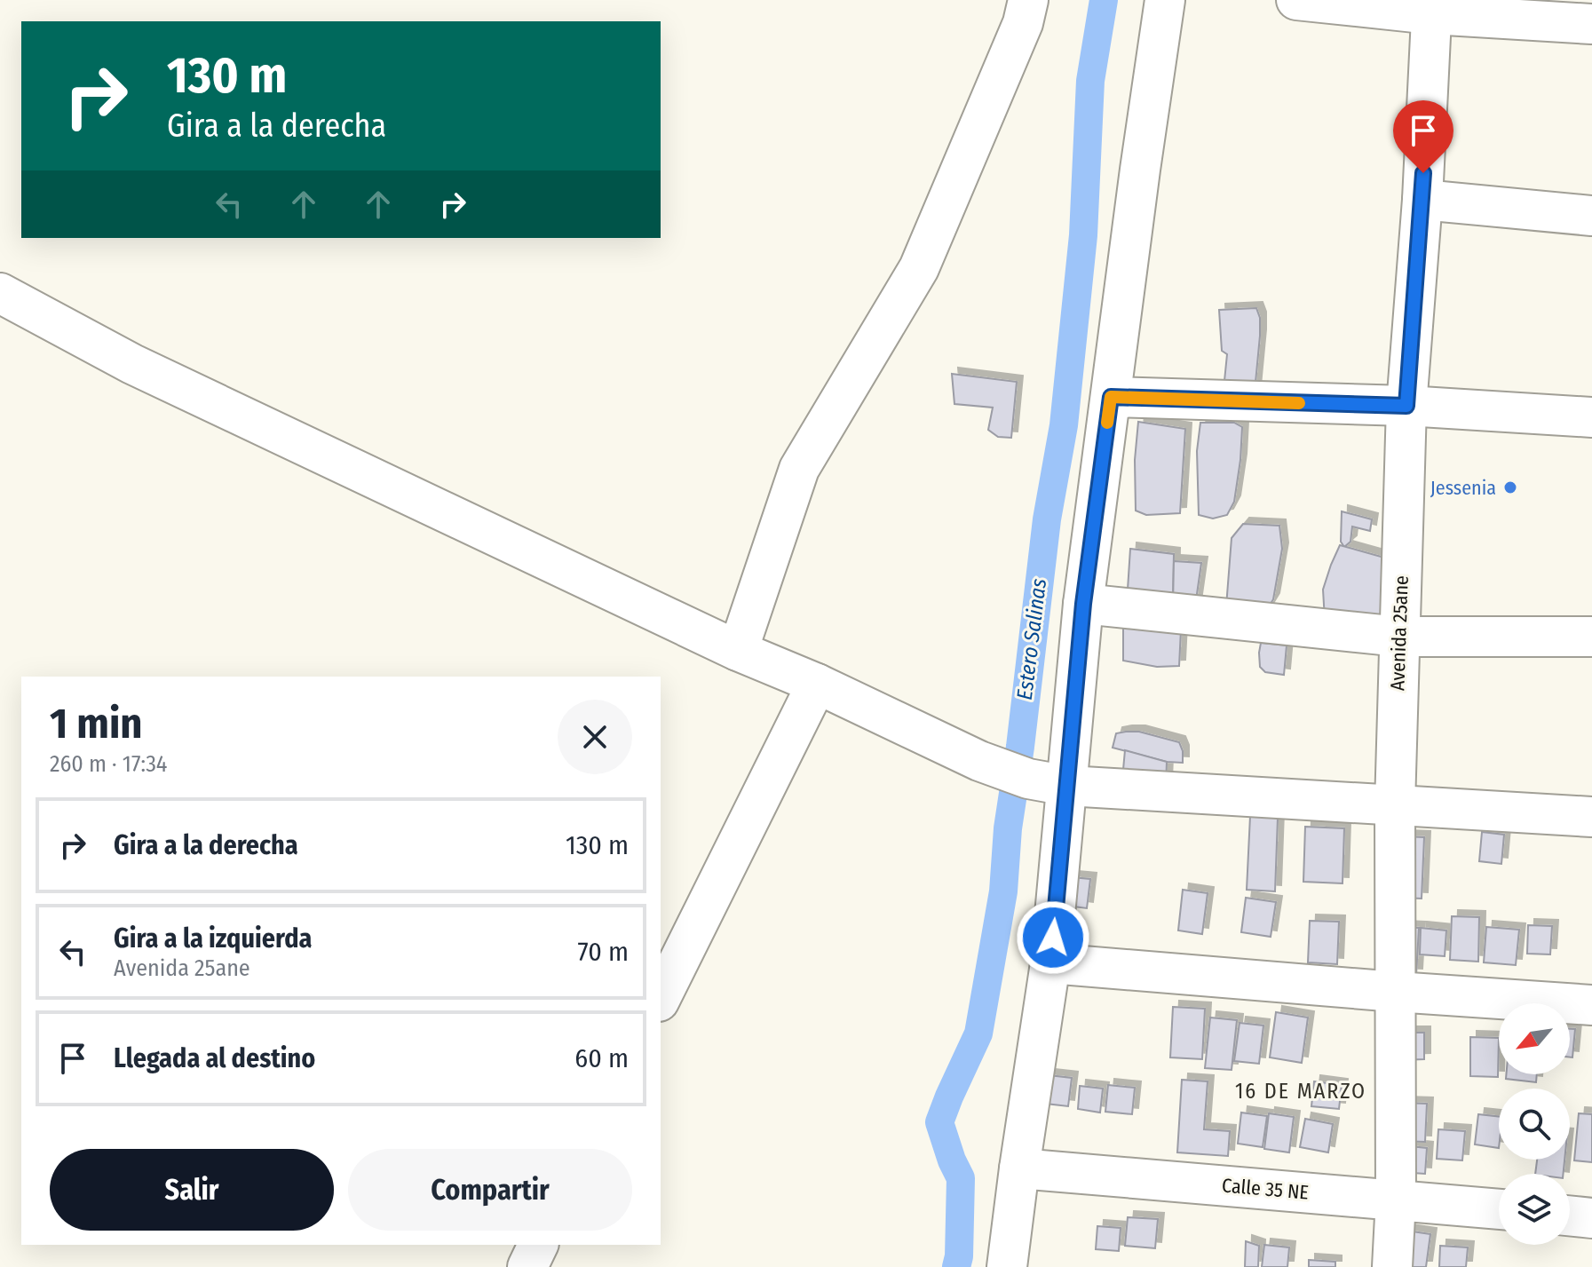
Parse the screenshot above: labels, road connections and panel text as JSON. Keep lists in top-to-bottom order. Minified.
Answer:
{"streets":{"street":["Avenida 25ane","Calle 35 NE"]},"crossings":[["Avenida 25ane","Calle 35 NE"]],"districts":["16 DE MARZO"],"water":["Estero Salinas"],"places":["Jessenia"],"north":"bottom left","page":{"turn":["130 m","Gira a la derecha"],"heading":["1 min","260 m · 17:34"],"list":[{"name":"Gira a la derecha","value":"130 m"},{"name":"Gira a la izquierda","note":"Avenida 25ane","value":"70 m"},{"name":"Llegada al destino","value":"60 m"}],"buttons":["Salir","Compartir"]}}
